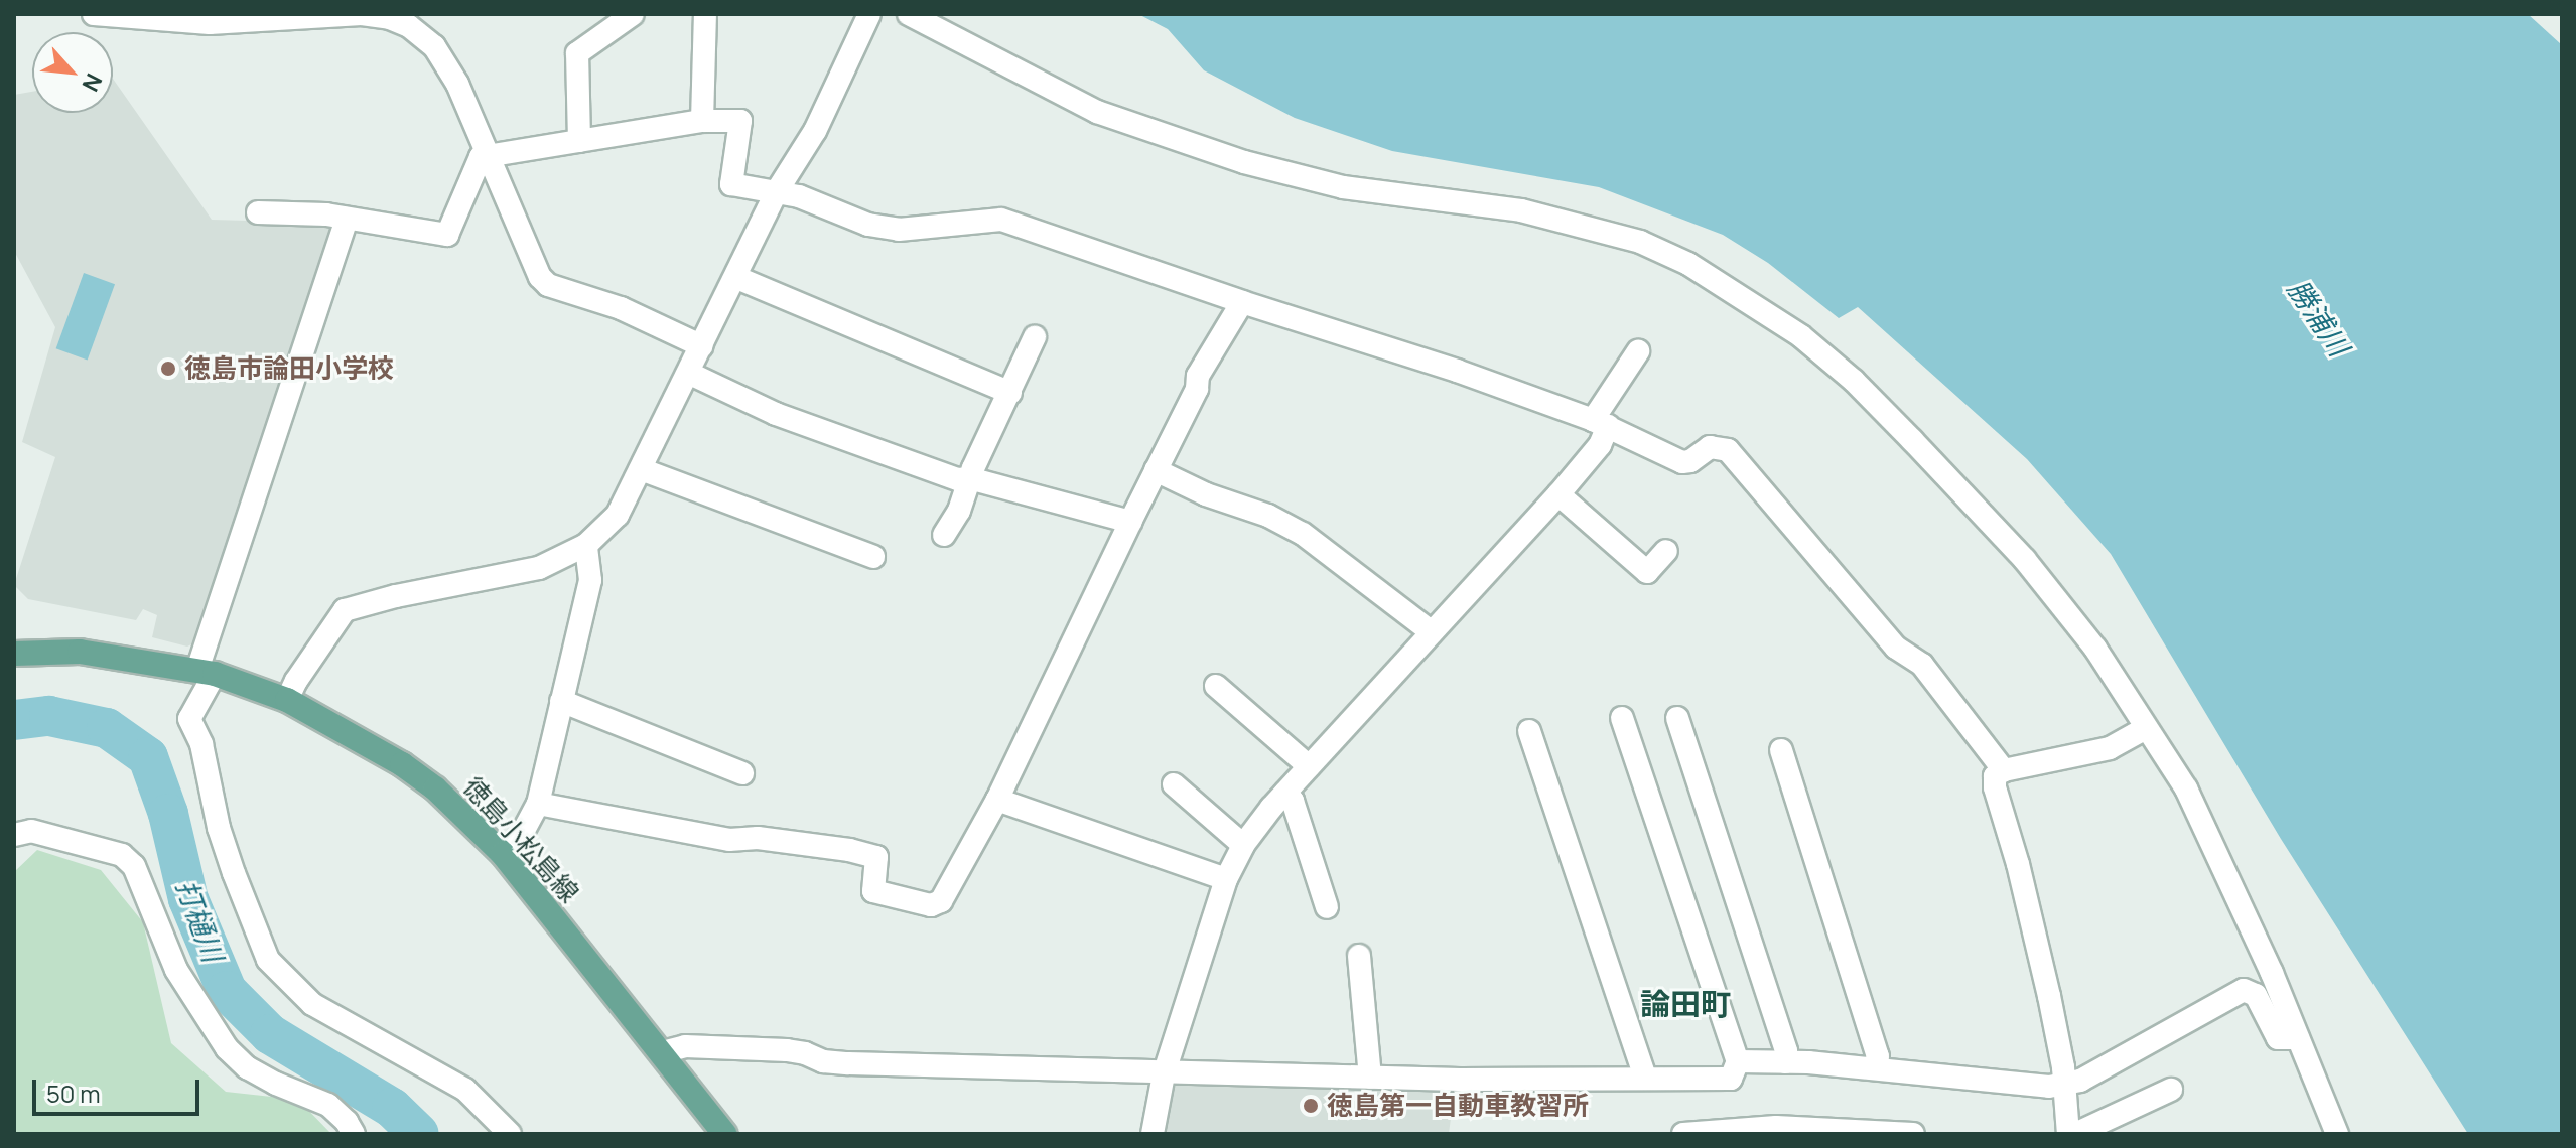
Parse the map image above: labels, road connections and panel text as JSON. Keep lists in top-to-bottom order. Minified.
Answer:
{"streets":{"main road":["徳島小松島線"]},"districts":["論田町"],"water":["勝浦川","打樋川"],"places":["徳島市論田小学校","徳島第一自動車教習所"],"scale_bar":"50 m","north":"bottom right"}
